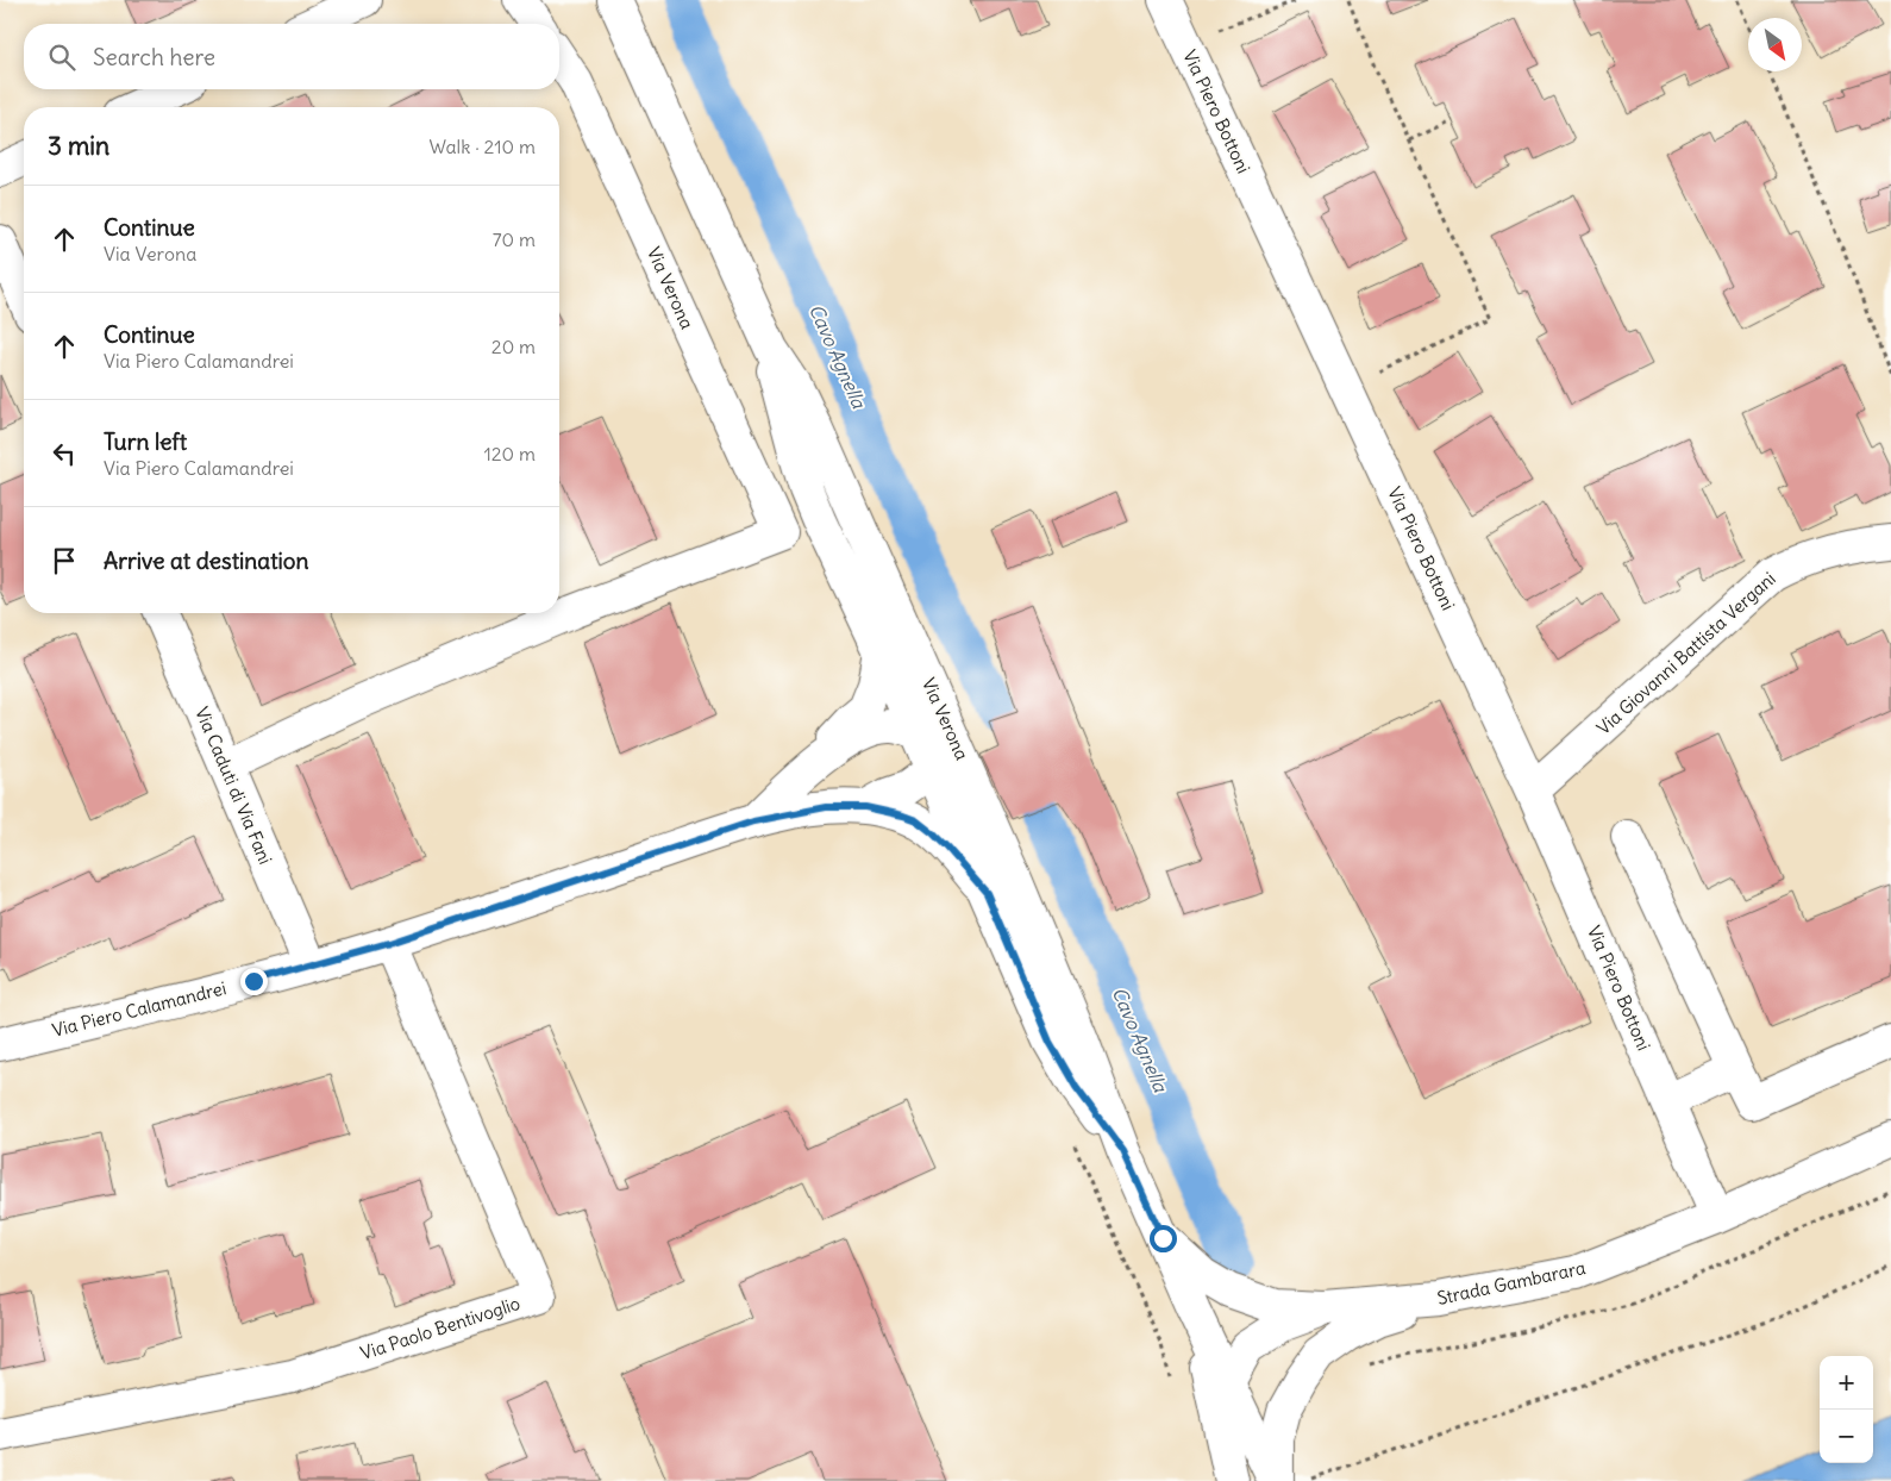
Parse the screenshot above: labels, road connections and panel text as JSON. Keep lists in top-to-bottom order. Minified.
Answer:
{"streets":{"street":["Via Piero Bottoni","Via Verona","Via Giovanni Battista Vergani","Via Caduti di Via Fani","Via Piero Calamandrei","Strada Gambarara","Via Paolo Bentivoglio"]},"crossings":[["Via Piero Bottoni","Via Giovanni Battista Vergani"],["Via Piero Bottoni","Strada Gambarara"],["Via Verona","Via Caduti di Via Fani"],["Via Verona","Via Piero Calamandrei"],["Via Verona","Strada Gambarara"],["Via Caduti di Via Fani","Via Piero Calamandrei"],["Via Piero Calamandrei","Via Paolo Bentivoglio"]],"water":["Cavo Agnella"],"north":"bottom right","page":{"search":"Search here","heading":["3 min","Walk · 210 m"],"list":[["Continue","Via Verona","70 m"],["Continue","Via Piero Calamandrei","20 m"],["Turn left","Via Piero Calamandrei","120 m"],"Arrive at destination"],"map_buttons":["+","−"]}}
